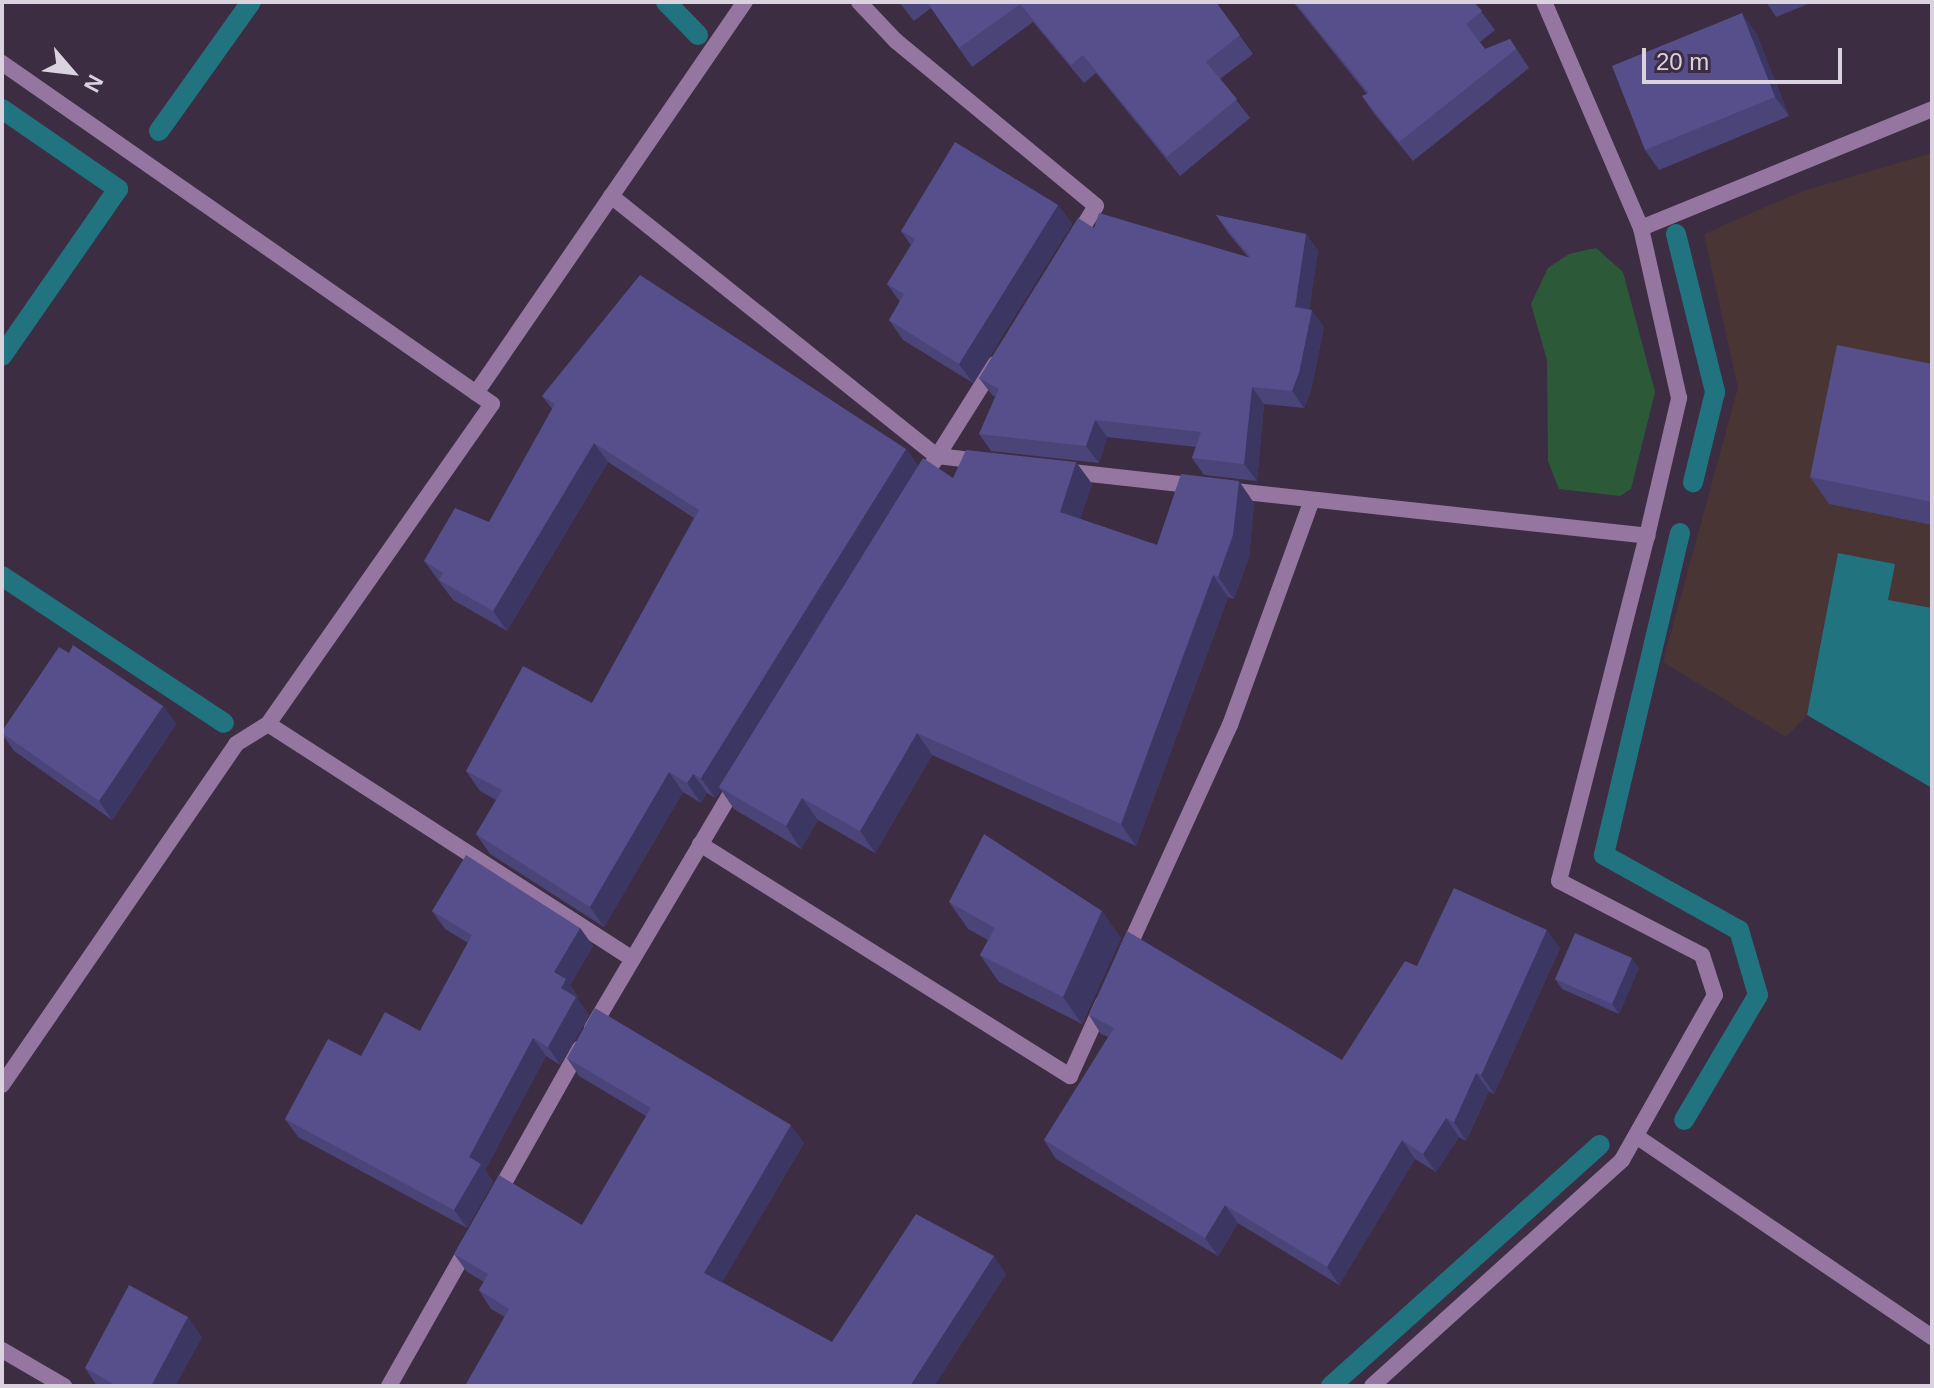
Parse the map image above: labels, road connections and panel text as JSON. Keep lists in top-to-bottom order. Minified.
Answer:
{"scale_bar":"20 m","north":"bottom right"}
